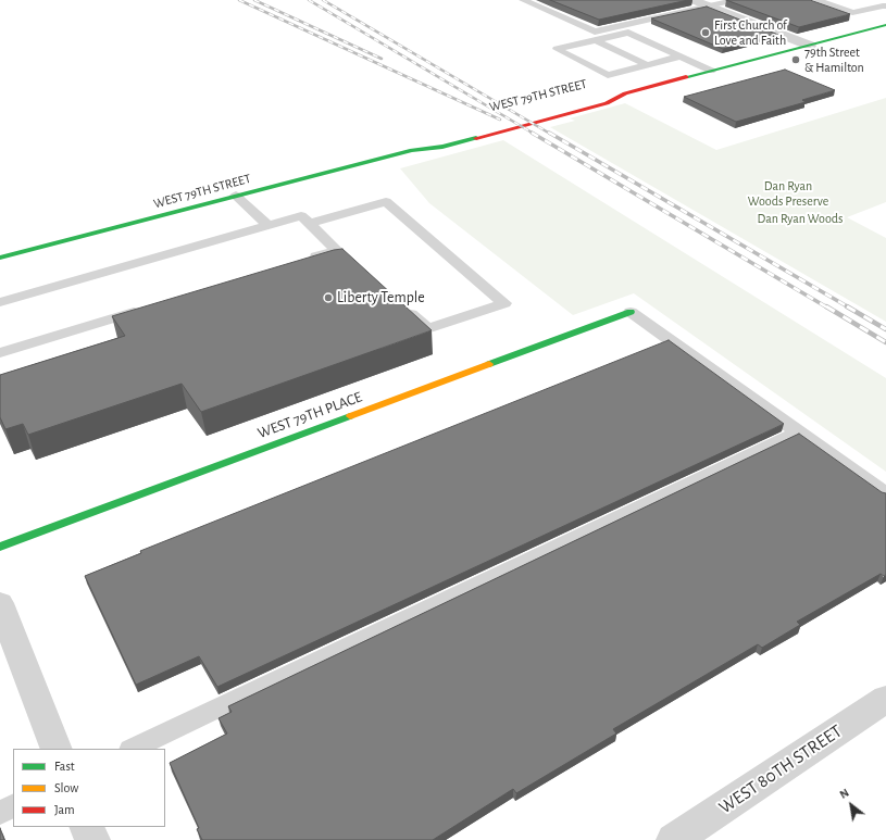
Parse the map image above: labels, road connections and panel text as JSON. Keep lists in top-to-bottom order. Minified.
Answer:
{"streets":{"main road":["WEST 79TH STREET","WEST 79TH PLACE"],"street":["WEST 80TH STREET"]},"parks":["Dan Ryan Woods Preserve","Dan Ryan Woods"],"places":["First Church of Love and Faith","79th Street & Hamilton","Liberty Temple"],"legend":["Fast","Slow","Jam"],"north":"top left"}
